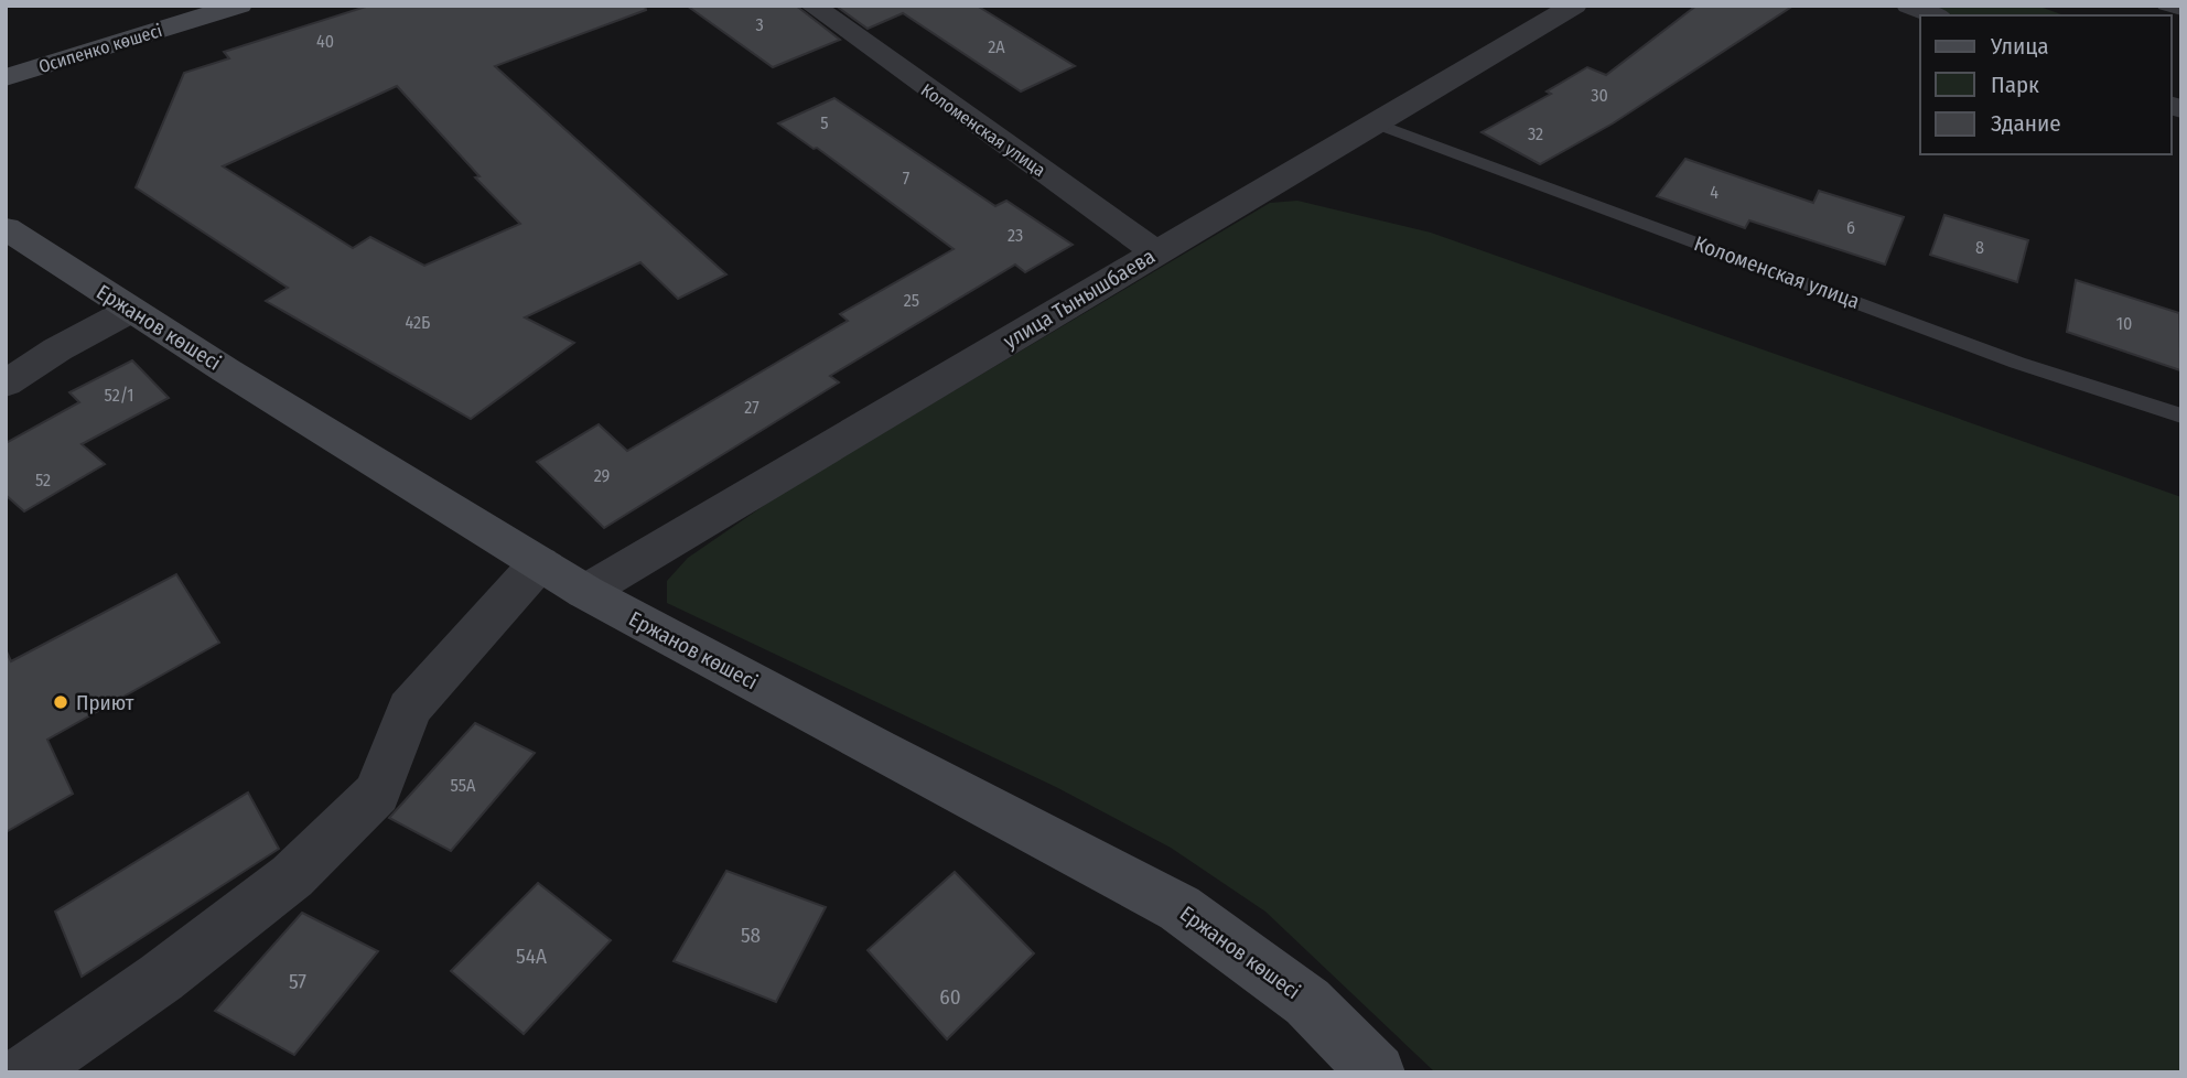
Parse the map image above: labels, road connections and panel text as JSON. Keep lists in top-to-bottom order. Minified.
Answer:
{"streets":{"main road":["Осипенко көшесі","Ержанов көшесі"],"street":["Коломенская улица","улица Тынышбаева"]},"crossings":[["Коломенская улица","улица Тынышбаева"],["улица Тынышбаева","Ержанов көшесі"]],"places":["Приют"],"house_numbers":["3","40","2А","30","5","32","7","4","6","23","8","25","42Б","10","52/1","27","29","52","55А","58","54А","57","60"],"legend":["Улица","Парк","Здание"]}
